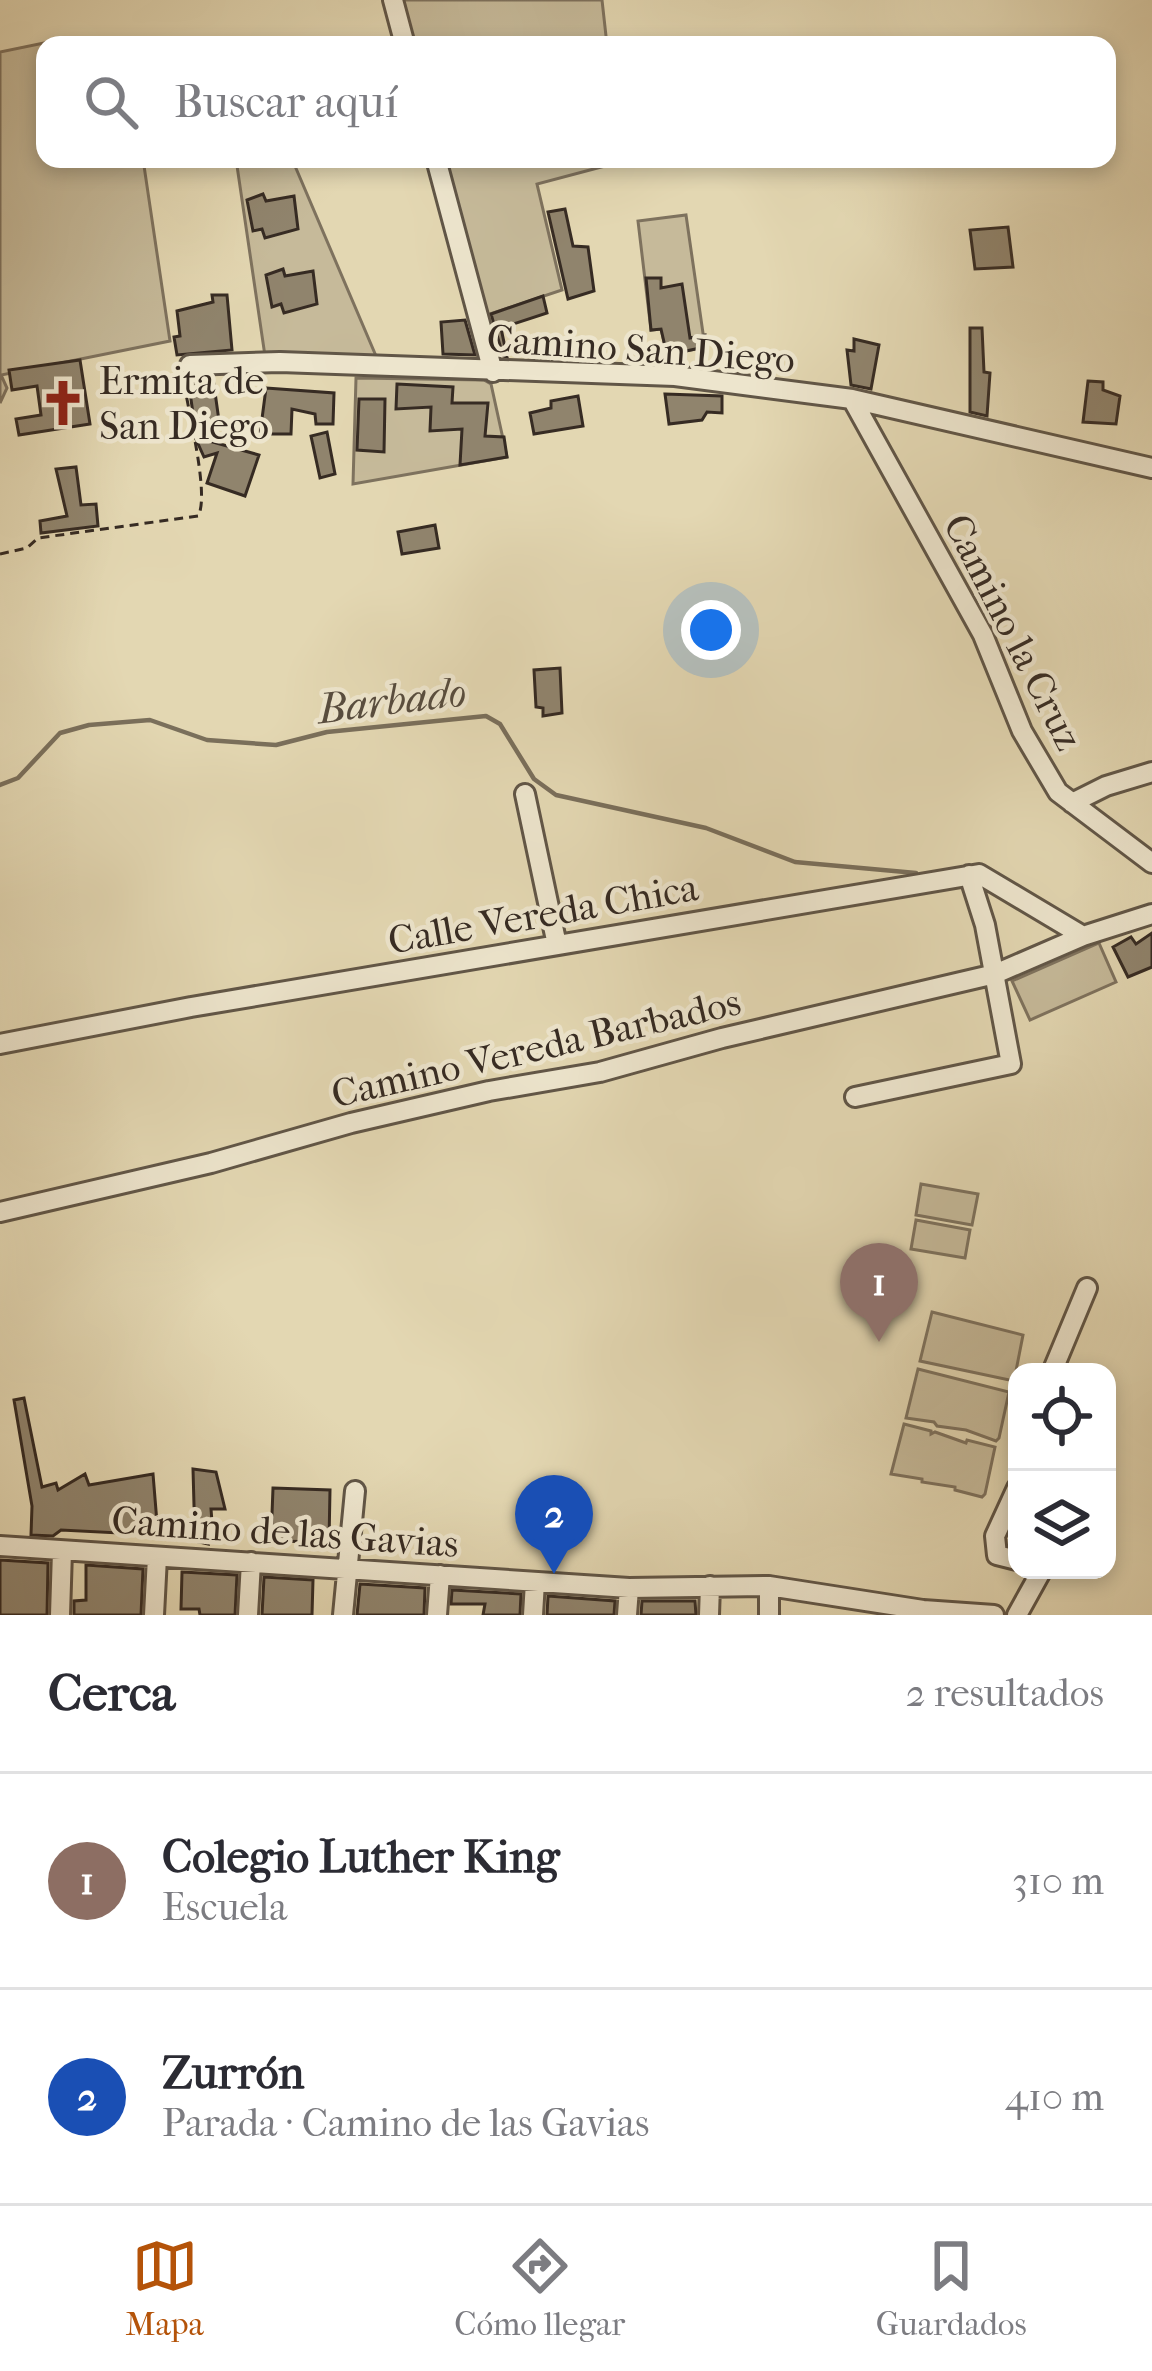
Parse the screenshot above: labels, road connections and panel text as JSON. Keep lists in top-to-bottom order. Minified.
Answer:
{"streets":{"street":["Camino San Diego","Camino la Cruz","Calle Vereda Chica","Camino Vereda Barbados","Camino de las Gavias"]},"crossings":[["Camino San Diego","Camino la Cruz"]],"water":["Barbado"],"places":{"church":["Ermita de San Diego"]},"page":{"search":"Buscar aquí","pins":["1","2"],"heading":["Cerca","2 resultados"],"list":[{"mark":"1","name":"Colegio Luther King","note":"Escuela","value":"310 m"},{"mark":"2","name":"Zurrón","note":"Parada · Camino de las Gavias","value":"410 m"}],"nav":["Mapa","Cómo llegar","Guardados"]}}
